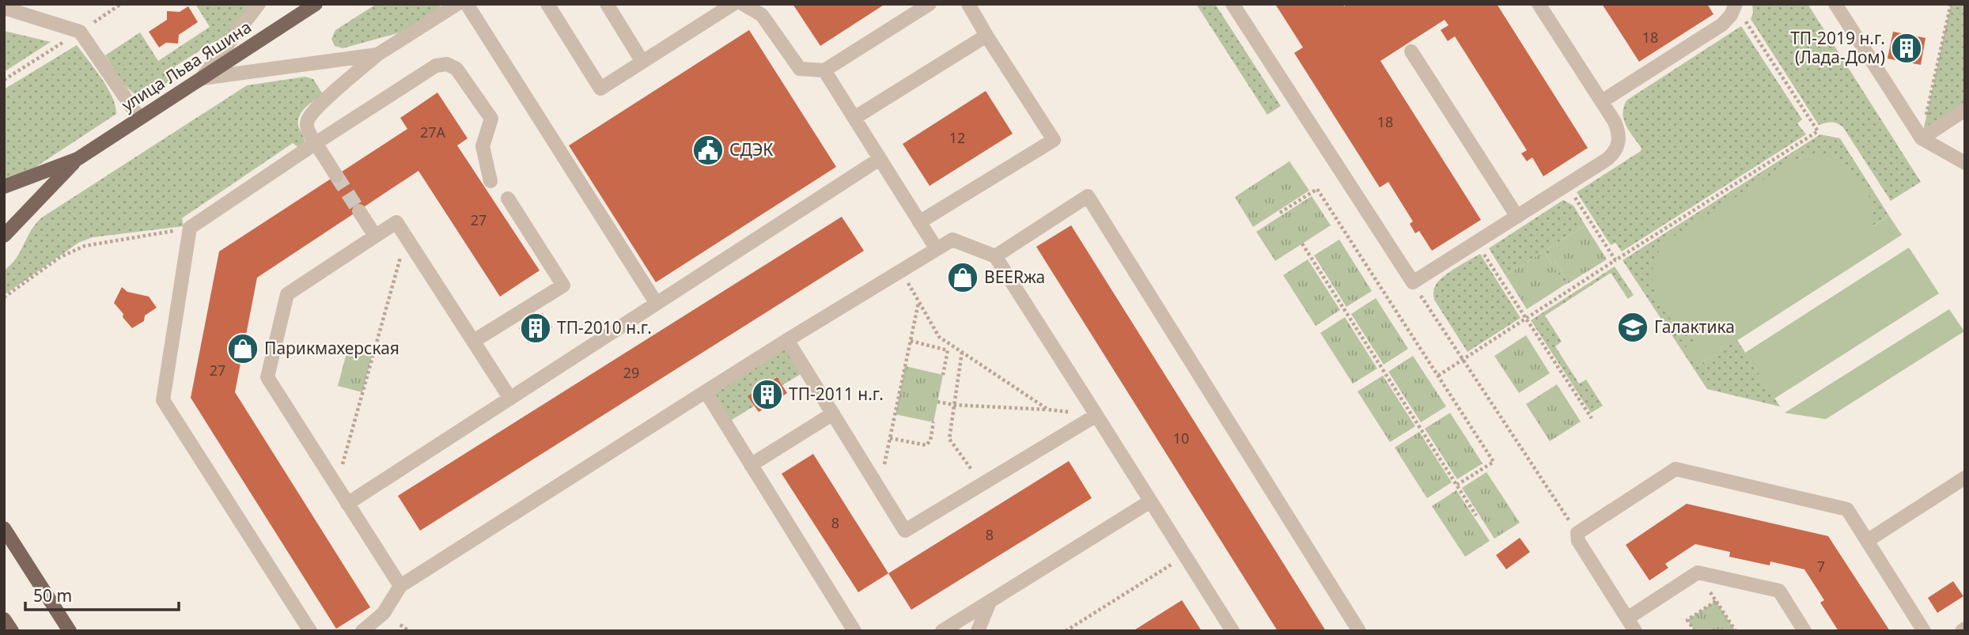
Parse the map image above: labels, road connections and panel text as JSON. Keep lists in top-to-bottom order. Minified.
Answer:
{"streets":{"main road":["улица Льва Яшина"]},"places":{"building":["ТП-2019 н.г. (Лада-Дом)","ТП-2010 н.г.","ТП-2011 н.г."],"public building":["СДЭК"],"shop":["BEERжа","Парикмахерская"],"school or university":["Галактика"]},"house_numbers":["18","18","27А","12","27","27","29","10","8","8","7"],"scale_bar":"50 m"}
